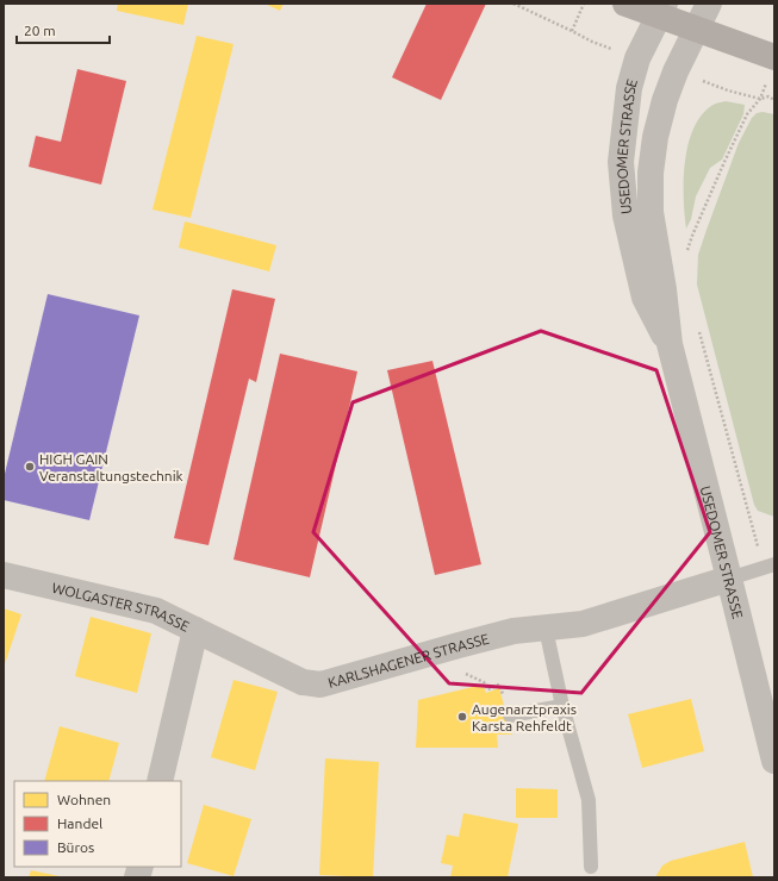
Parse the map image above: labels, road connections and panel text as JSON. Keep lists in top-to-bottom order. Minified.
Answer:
{"streets":{"street":["USEDOMER STRASSE","WOLGASTER STRASSE","KARLSHAGENER STRASSE"]},"crossings":[["USEDOMER STRASSE","KARLSHAGENER STRASSE"],["WOLGASTER STRASSE","KARLSHAGENER STRASSE"]],"places":["HIGH GAIN Veranstaltungstechnik","Augenarztpraxis Karsta Rehfeldt"],"legend":["Wohnen","Handel","Büros"],"scale_bar":"20 m"}
